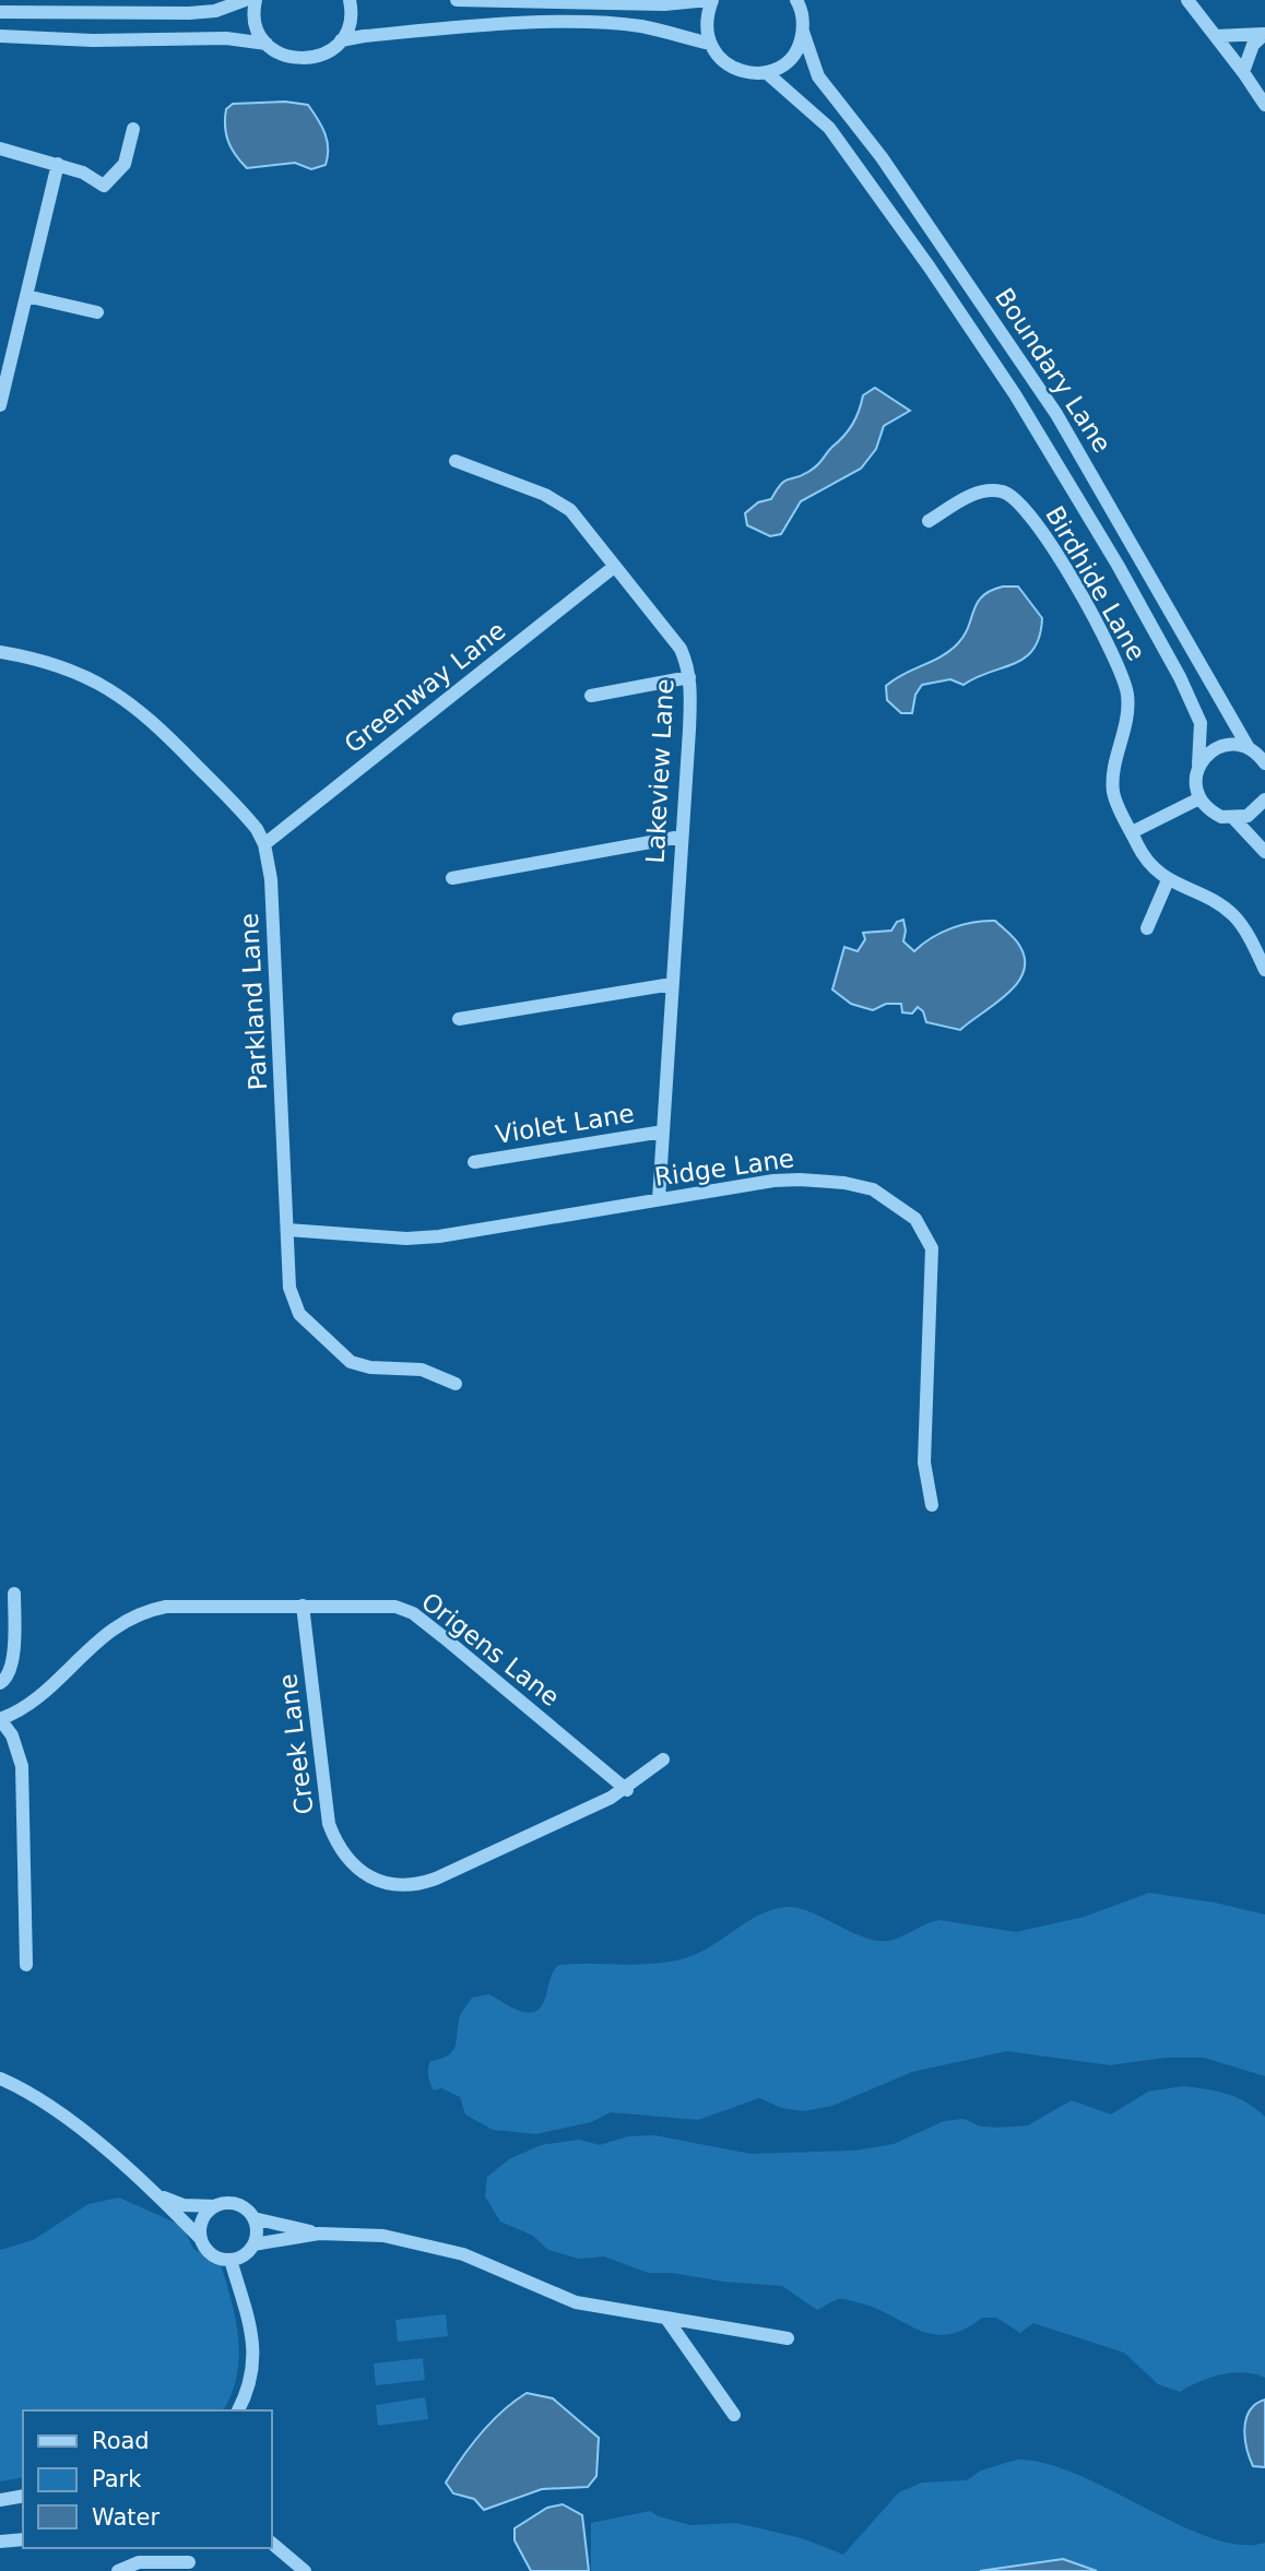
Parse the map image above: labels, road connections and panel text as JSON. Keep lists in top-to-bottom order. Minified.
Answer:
{"streets":{"street":["Boundary Lane","Birdhide Lane","Greenway Lane","Lakeview Lane","Parkland Lane","Violet Lane","Ridge Lane","Origens Lane","Creek Lane"]},"crossings":[["Greenway Lane","Lakeview Lane"],["Greenway Lane","Parkland Lane"],["Lakeview Lane","Violet Lane"],["Lakeview Lane","Ridge Lane"],["Parkland Lane","Ridge Lane"],["Origens Lane","Creek Lane"]],"legend":["Road","Park","Water"]}
